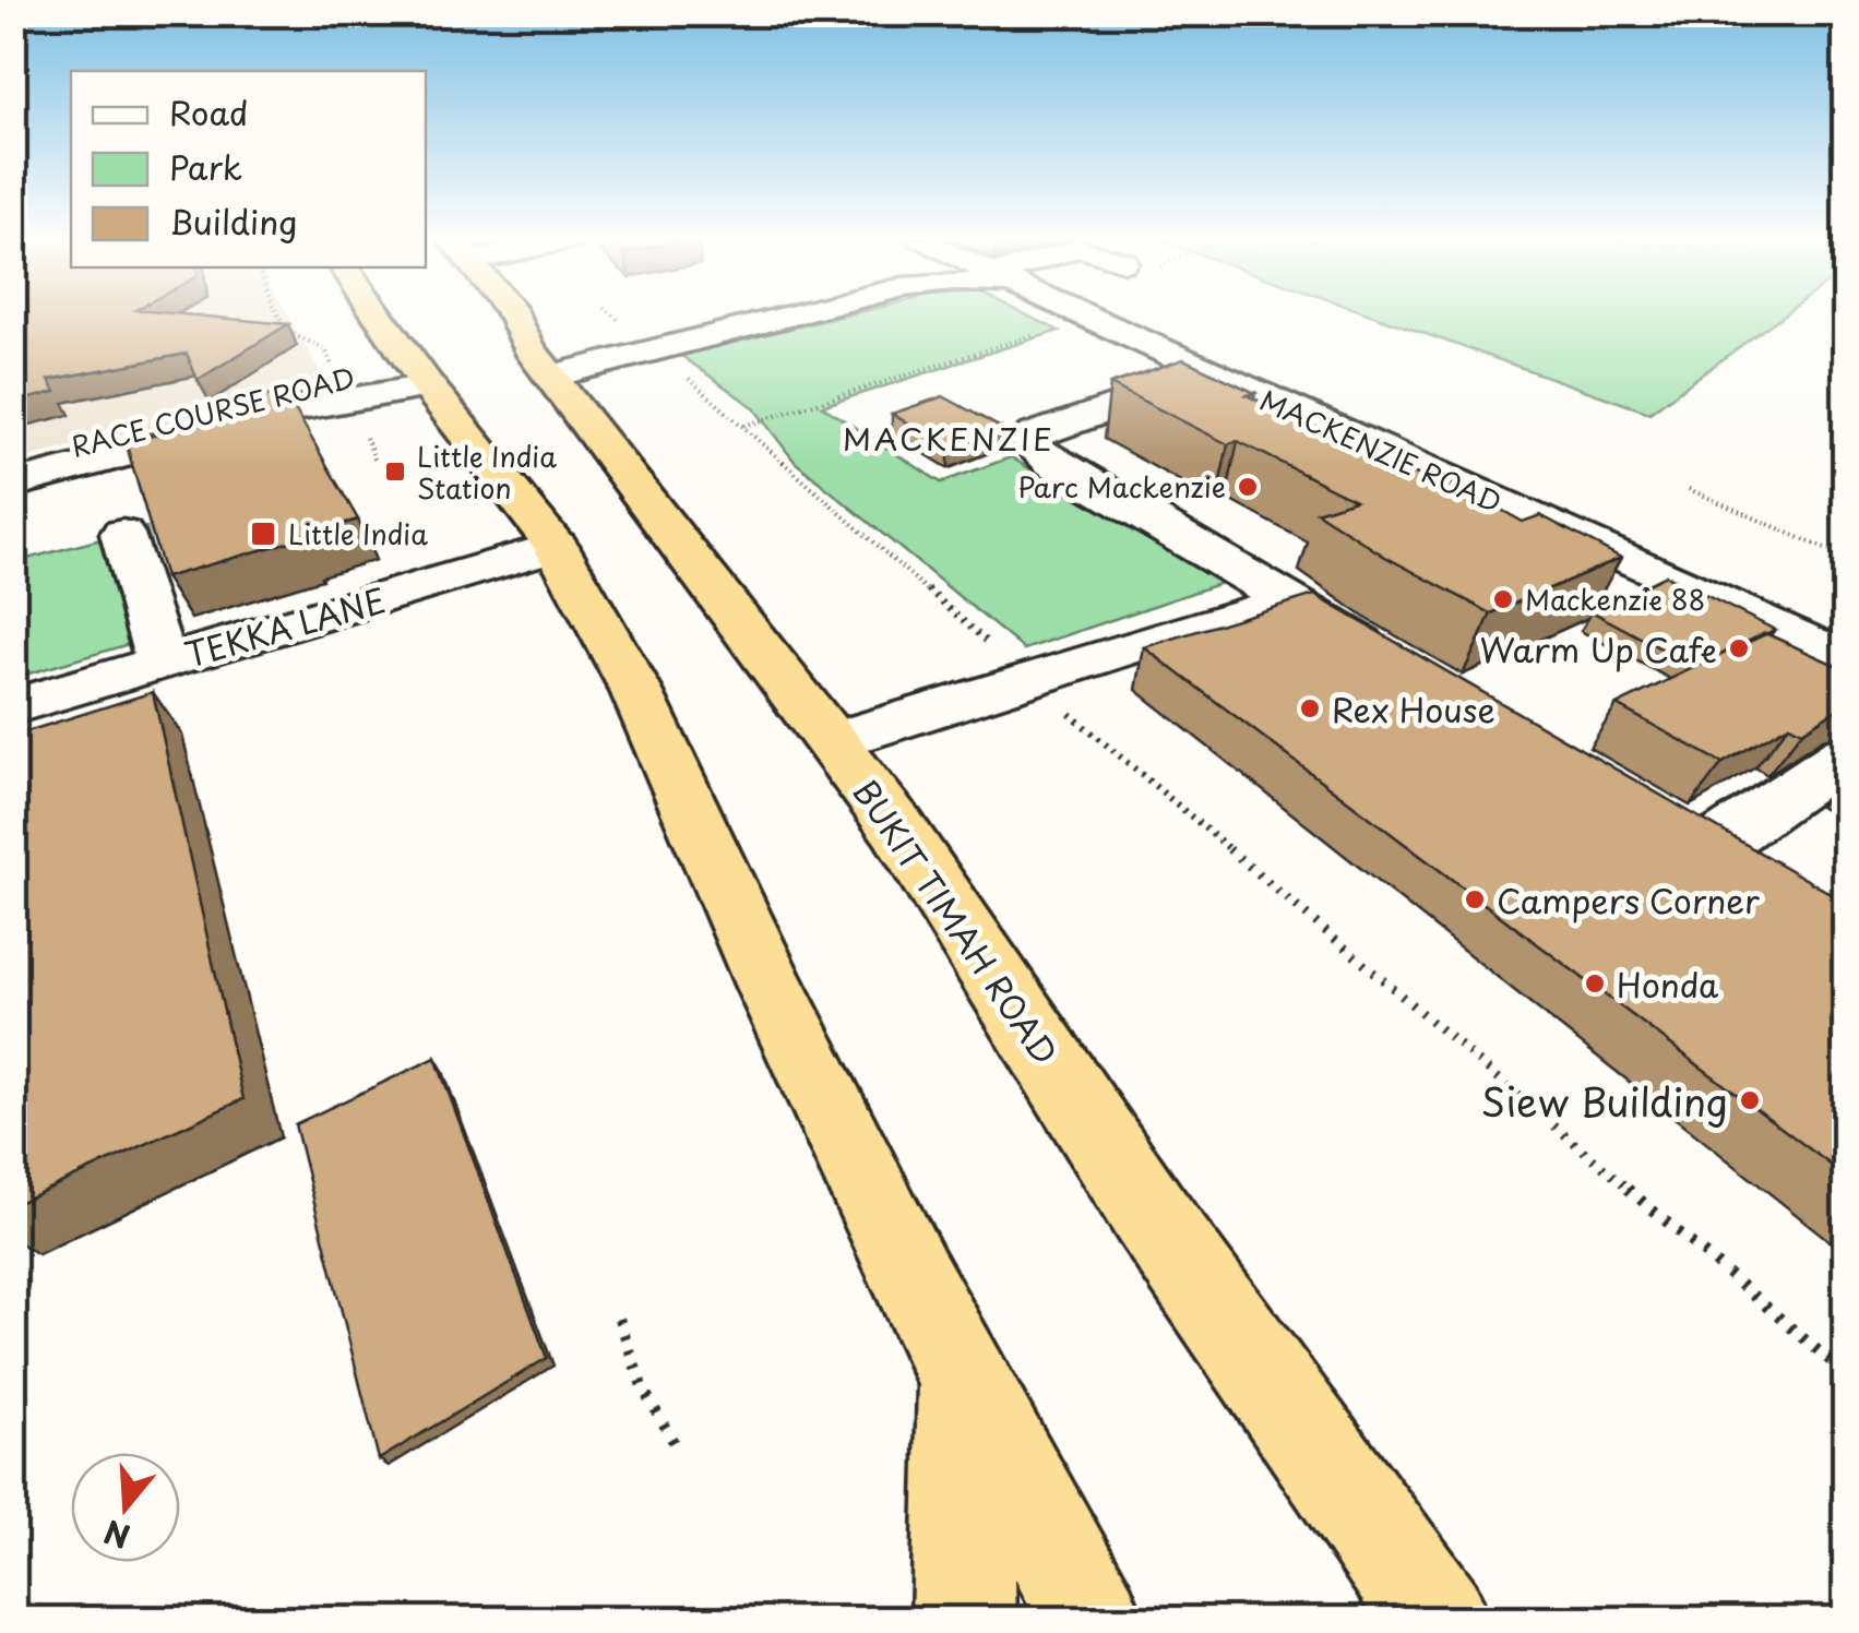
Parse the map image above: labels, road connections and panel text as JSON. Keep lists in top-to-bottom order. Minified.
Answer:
{"streets":{"highway":["BUKIT TIMAH ROAD"],"street":["RACE COURSE ROAD","MACKENZIE ROAD","TEKKA LANE"]},"districts":["MACKENZIE"],"places":{"transit":["Little India Station","Little India"],"other":["Parc Mackenzie","Mackenzie 88","Warm Up Cafe","Rex House","Campers Corner","Honda","Siew Building"]},"legend":["Road","Park","Building"],"north":"bottom"}
